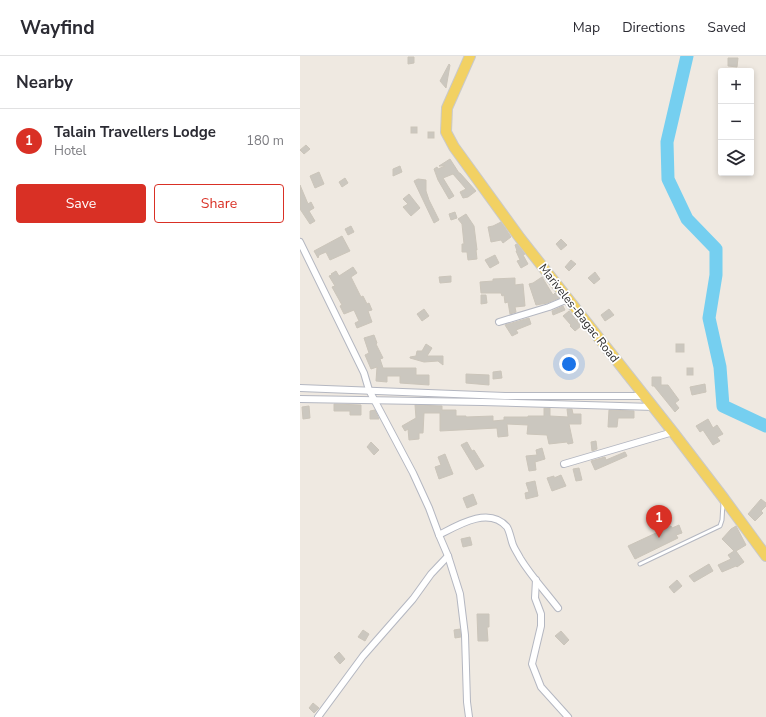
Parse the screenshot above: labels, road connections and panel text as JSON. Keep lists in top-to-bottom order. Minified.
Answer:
{"streets":{"main road":["Mariveles-Bagac Road"]},"page":{"header":"Wayfind","nav":["Map","Directions","Saved"],"heading":"Nearby","map_buttons":["+","−"],"list":[{"mark":"1","name":"Talain Travellers Lodge","note":"Hotel","value":"180 m"}],"buttons":["Save","Share"],"pins":"1"}}
